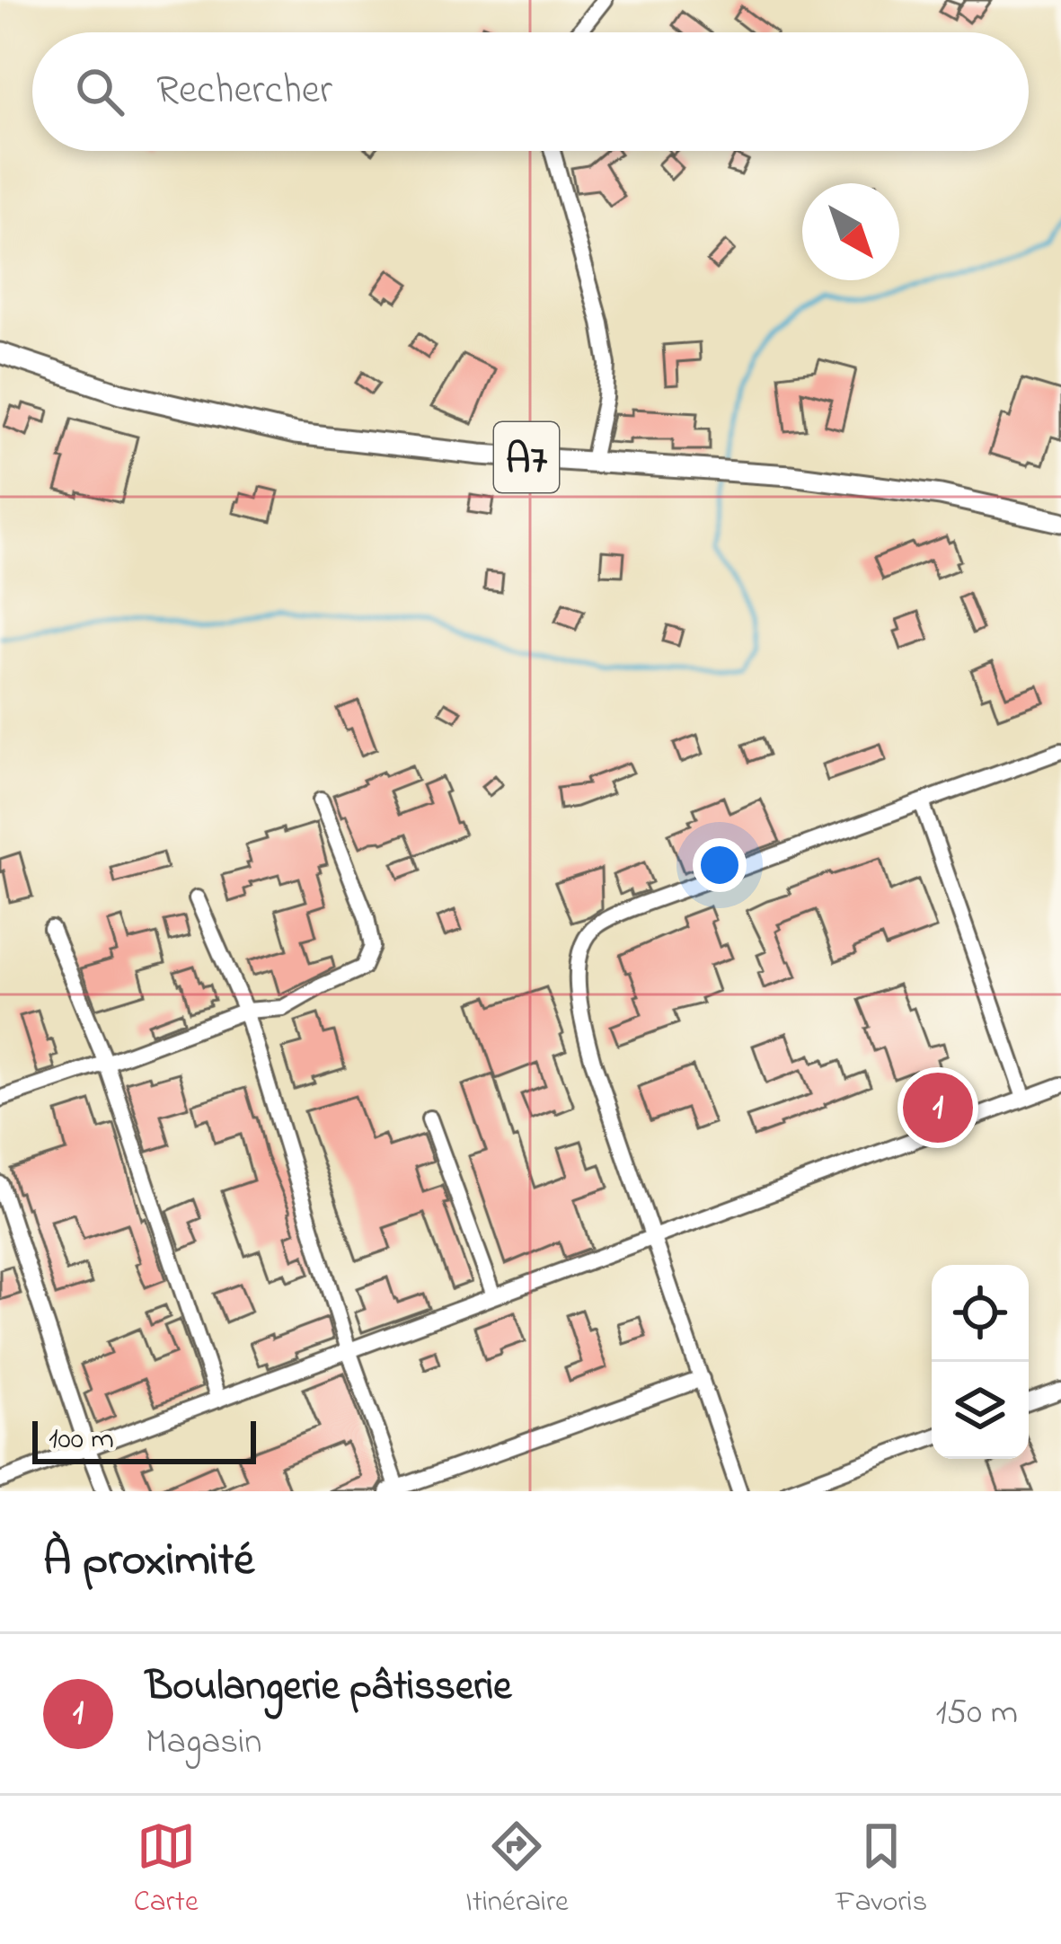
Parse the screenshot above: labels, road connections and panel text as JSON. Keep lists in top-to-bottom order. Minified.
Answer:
{"streets":{"main road":["A7"]},"scale_bar":"100 m","north":"bottom right","page":{"search":"Rechercher","pins":"1","scale":"100 m","heading":"À proximité","list":[{"mark":"1","name":"Boulangerie pâtisserie","note":"Magasin","value":"150 m"}],"nav":["Carte","Itinéraire","Favoris"]}}
